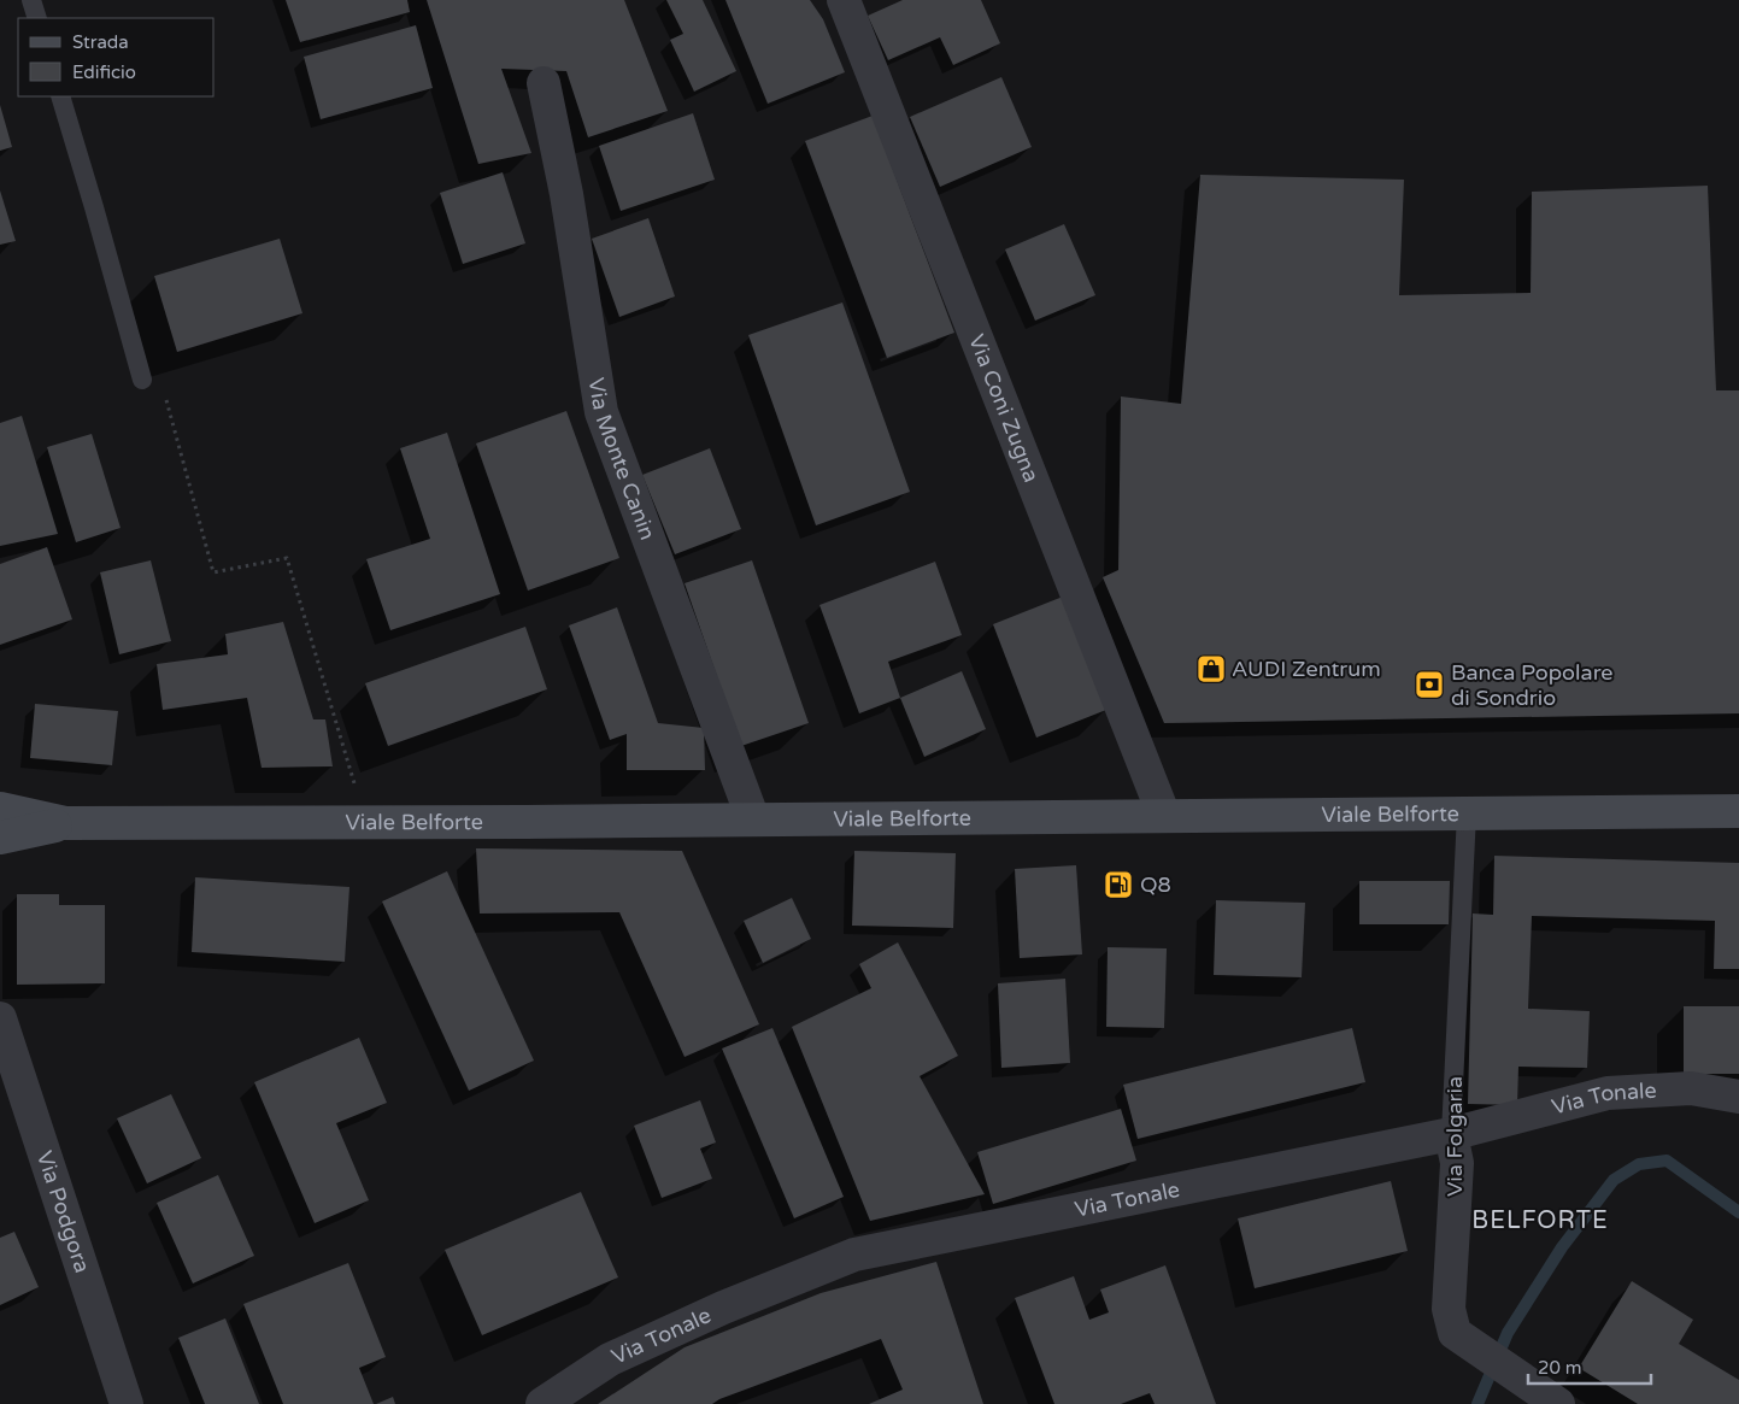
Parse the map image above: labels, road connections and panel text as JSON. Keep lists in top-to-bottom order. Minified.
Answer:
{"streets":{"main road":["Viale Belforte"],"street":["Via Coni Zugna","Via Monte Canin","Via Tonale","Via Folgaria","Via Podgora"]},"crossings":[["Via Coni Zugna","Viale Belforte"],["Via Monte Canin","Viale Belforte"],["Viale Belforte","Via Folgaria"],["Via Tonale","Via Folgaria"]],"districts":["BELFORTE"],"places":{"shop":["AUDI Zentrum"],"bank":["Banca Popolare di Sondrio"],"fuel station":["Q8"]},"legend":["Strada","Edificio"],"scale_bar":"20 m"}
